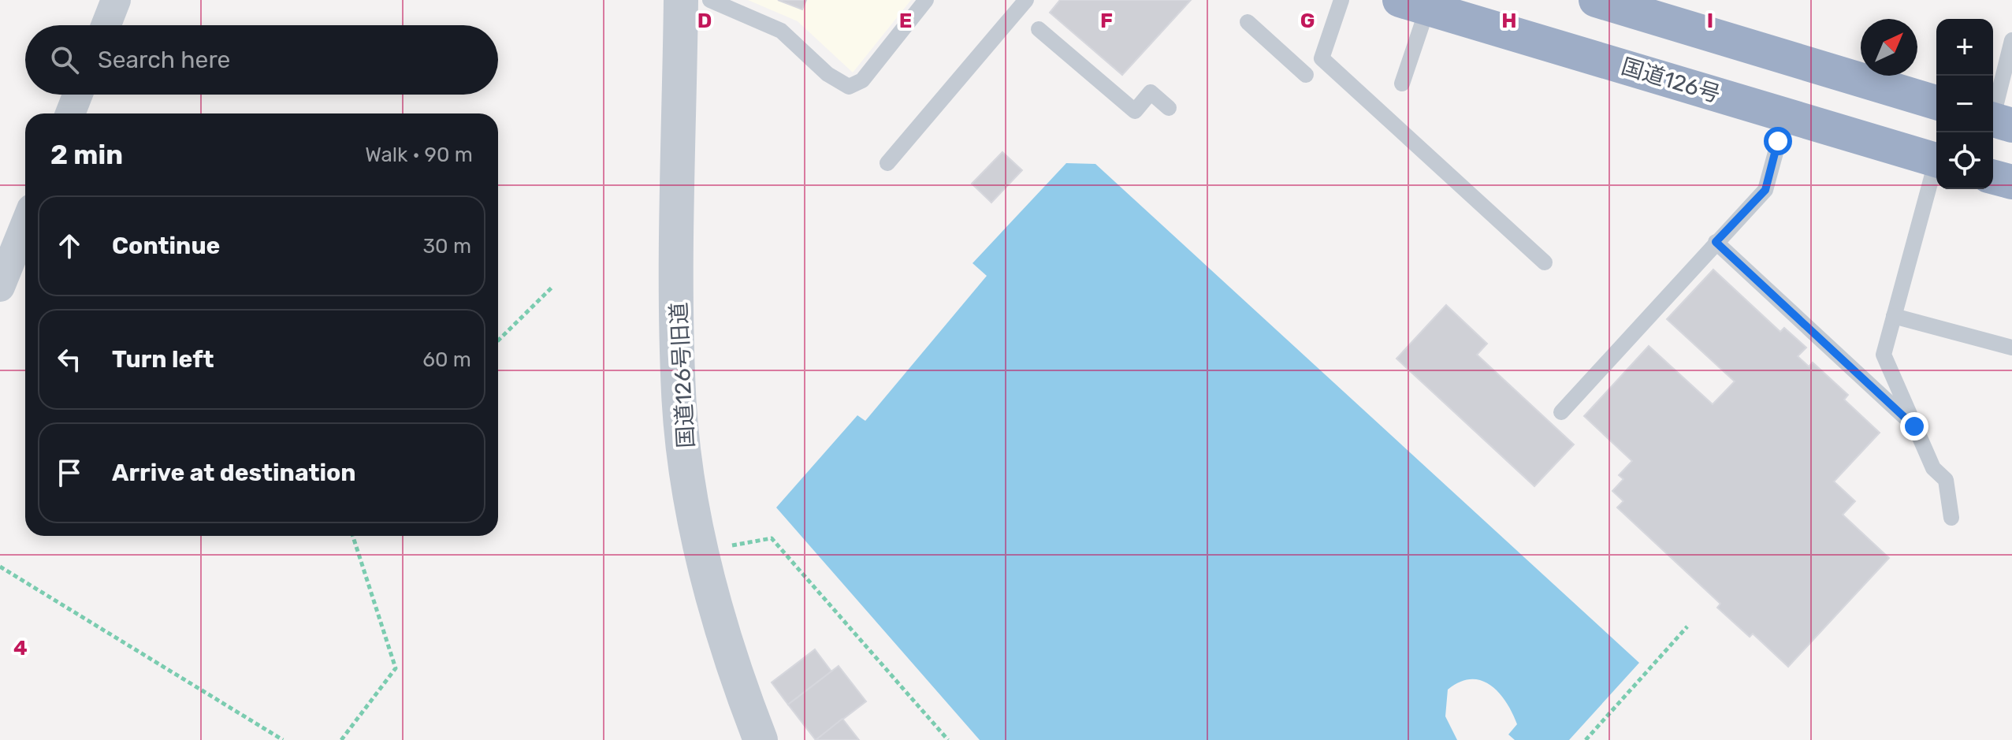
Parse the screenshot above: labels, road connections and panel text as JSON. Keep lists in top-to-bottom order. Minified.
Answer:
{"streets":{"highway":["国道126号"],"street":["国道126号旧道"]},"north":"top right","page":{"map_buttons":["+","−"],"search":"Search here","heading":["2 min","Walk · 90 m"],"list":[["Continue","30 m"],["Turn left","60 m"],"Arrive at destination"]},"grid":{"columns":["D","E","F","G","H","I"],"rows":["4"]}}
